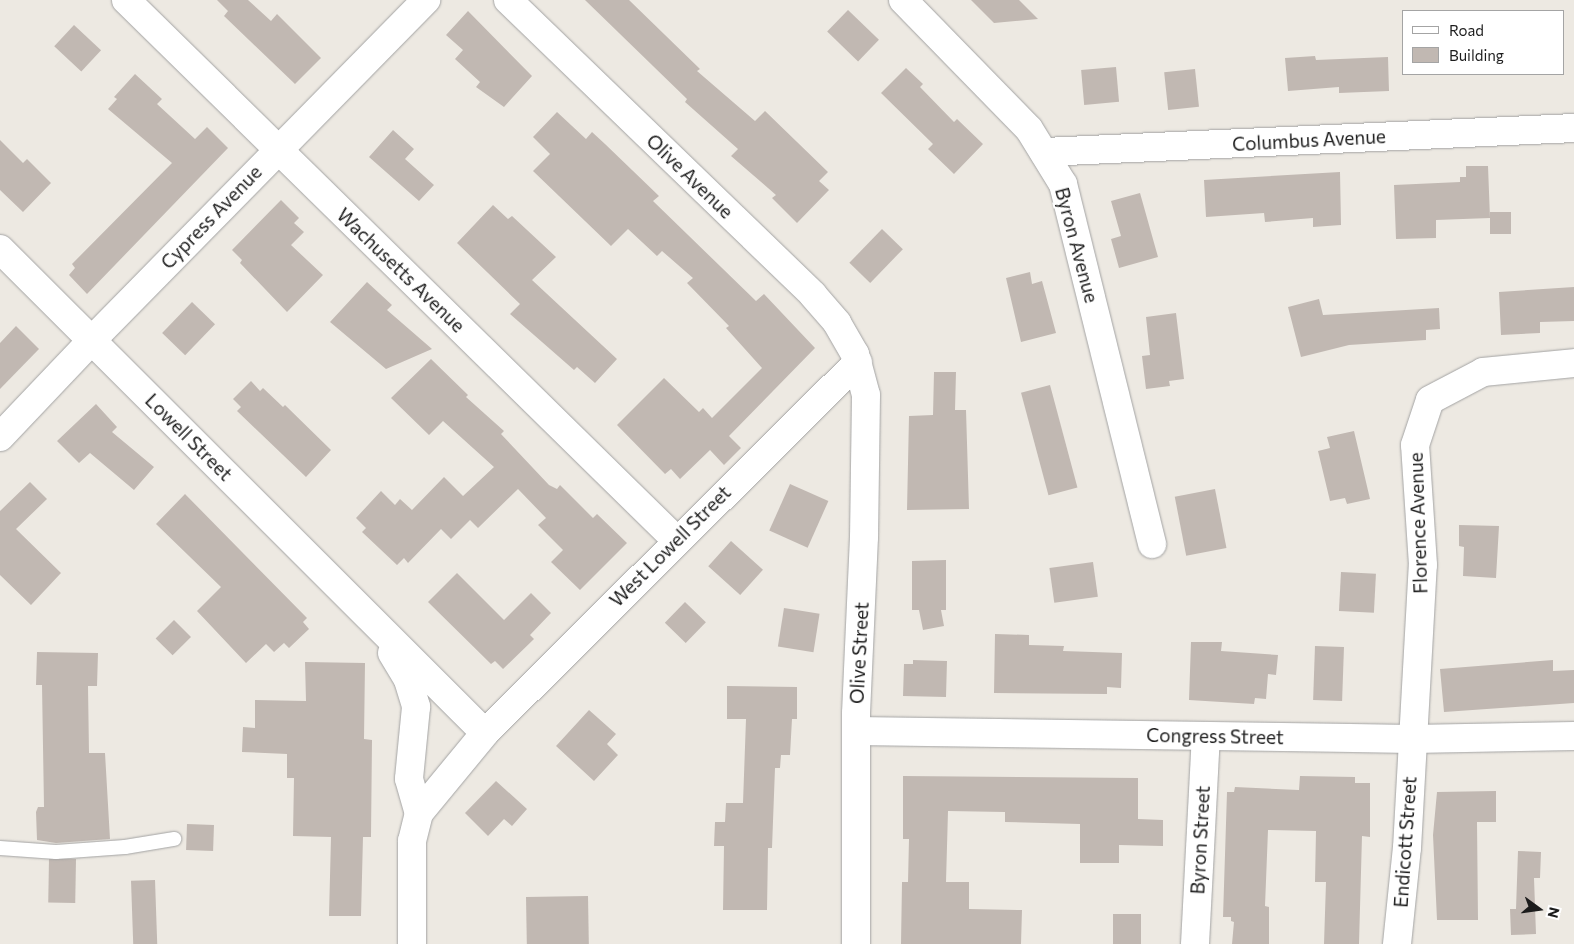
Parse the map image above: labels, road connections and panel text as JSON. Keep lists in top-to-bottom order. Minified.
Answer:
{"streets":{"street":["Columbus Avenue","Olive Avenue","Cypress Avenue","Byron Avenue","Wachusetts Avenue","Lowell Street","Florence Avenue","West Lowell Street","Olive Street","Congress Street","Byron Street","Endicott Street"]},"crossings":[["Columbus Avenue","Byron Avenue"],["Olive Avenue","West Lowell Street"],["Olive Avenue","Olive Street"],["Cypress Avenue","Wachusetts Avenue"],["Cypress Avenue","Lowell Street"],["Wachusetts Avenue","West Lowell Street"],["Lowell Street","West Lowell Street"],["Florence Avenue","Congress Street"],["Florence Avenue","Endicott Street"],["West Lowell Street","Olive Street"],["Olive Street","Congress Street"],["Congress Street","Byron Street"],["Congress Street","Endicott Street"]],"legend":["Road","Building"],"north":"right"}
